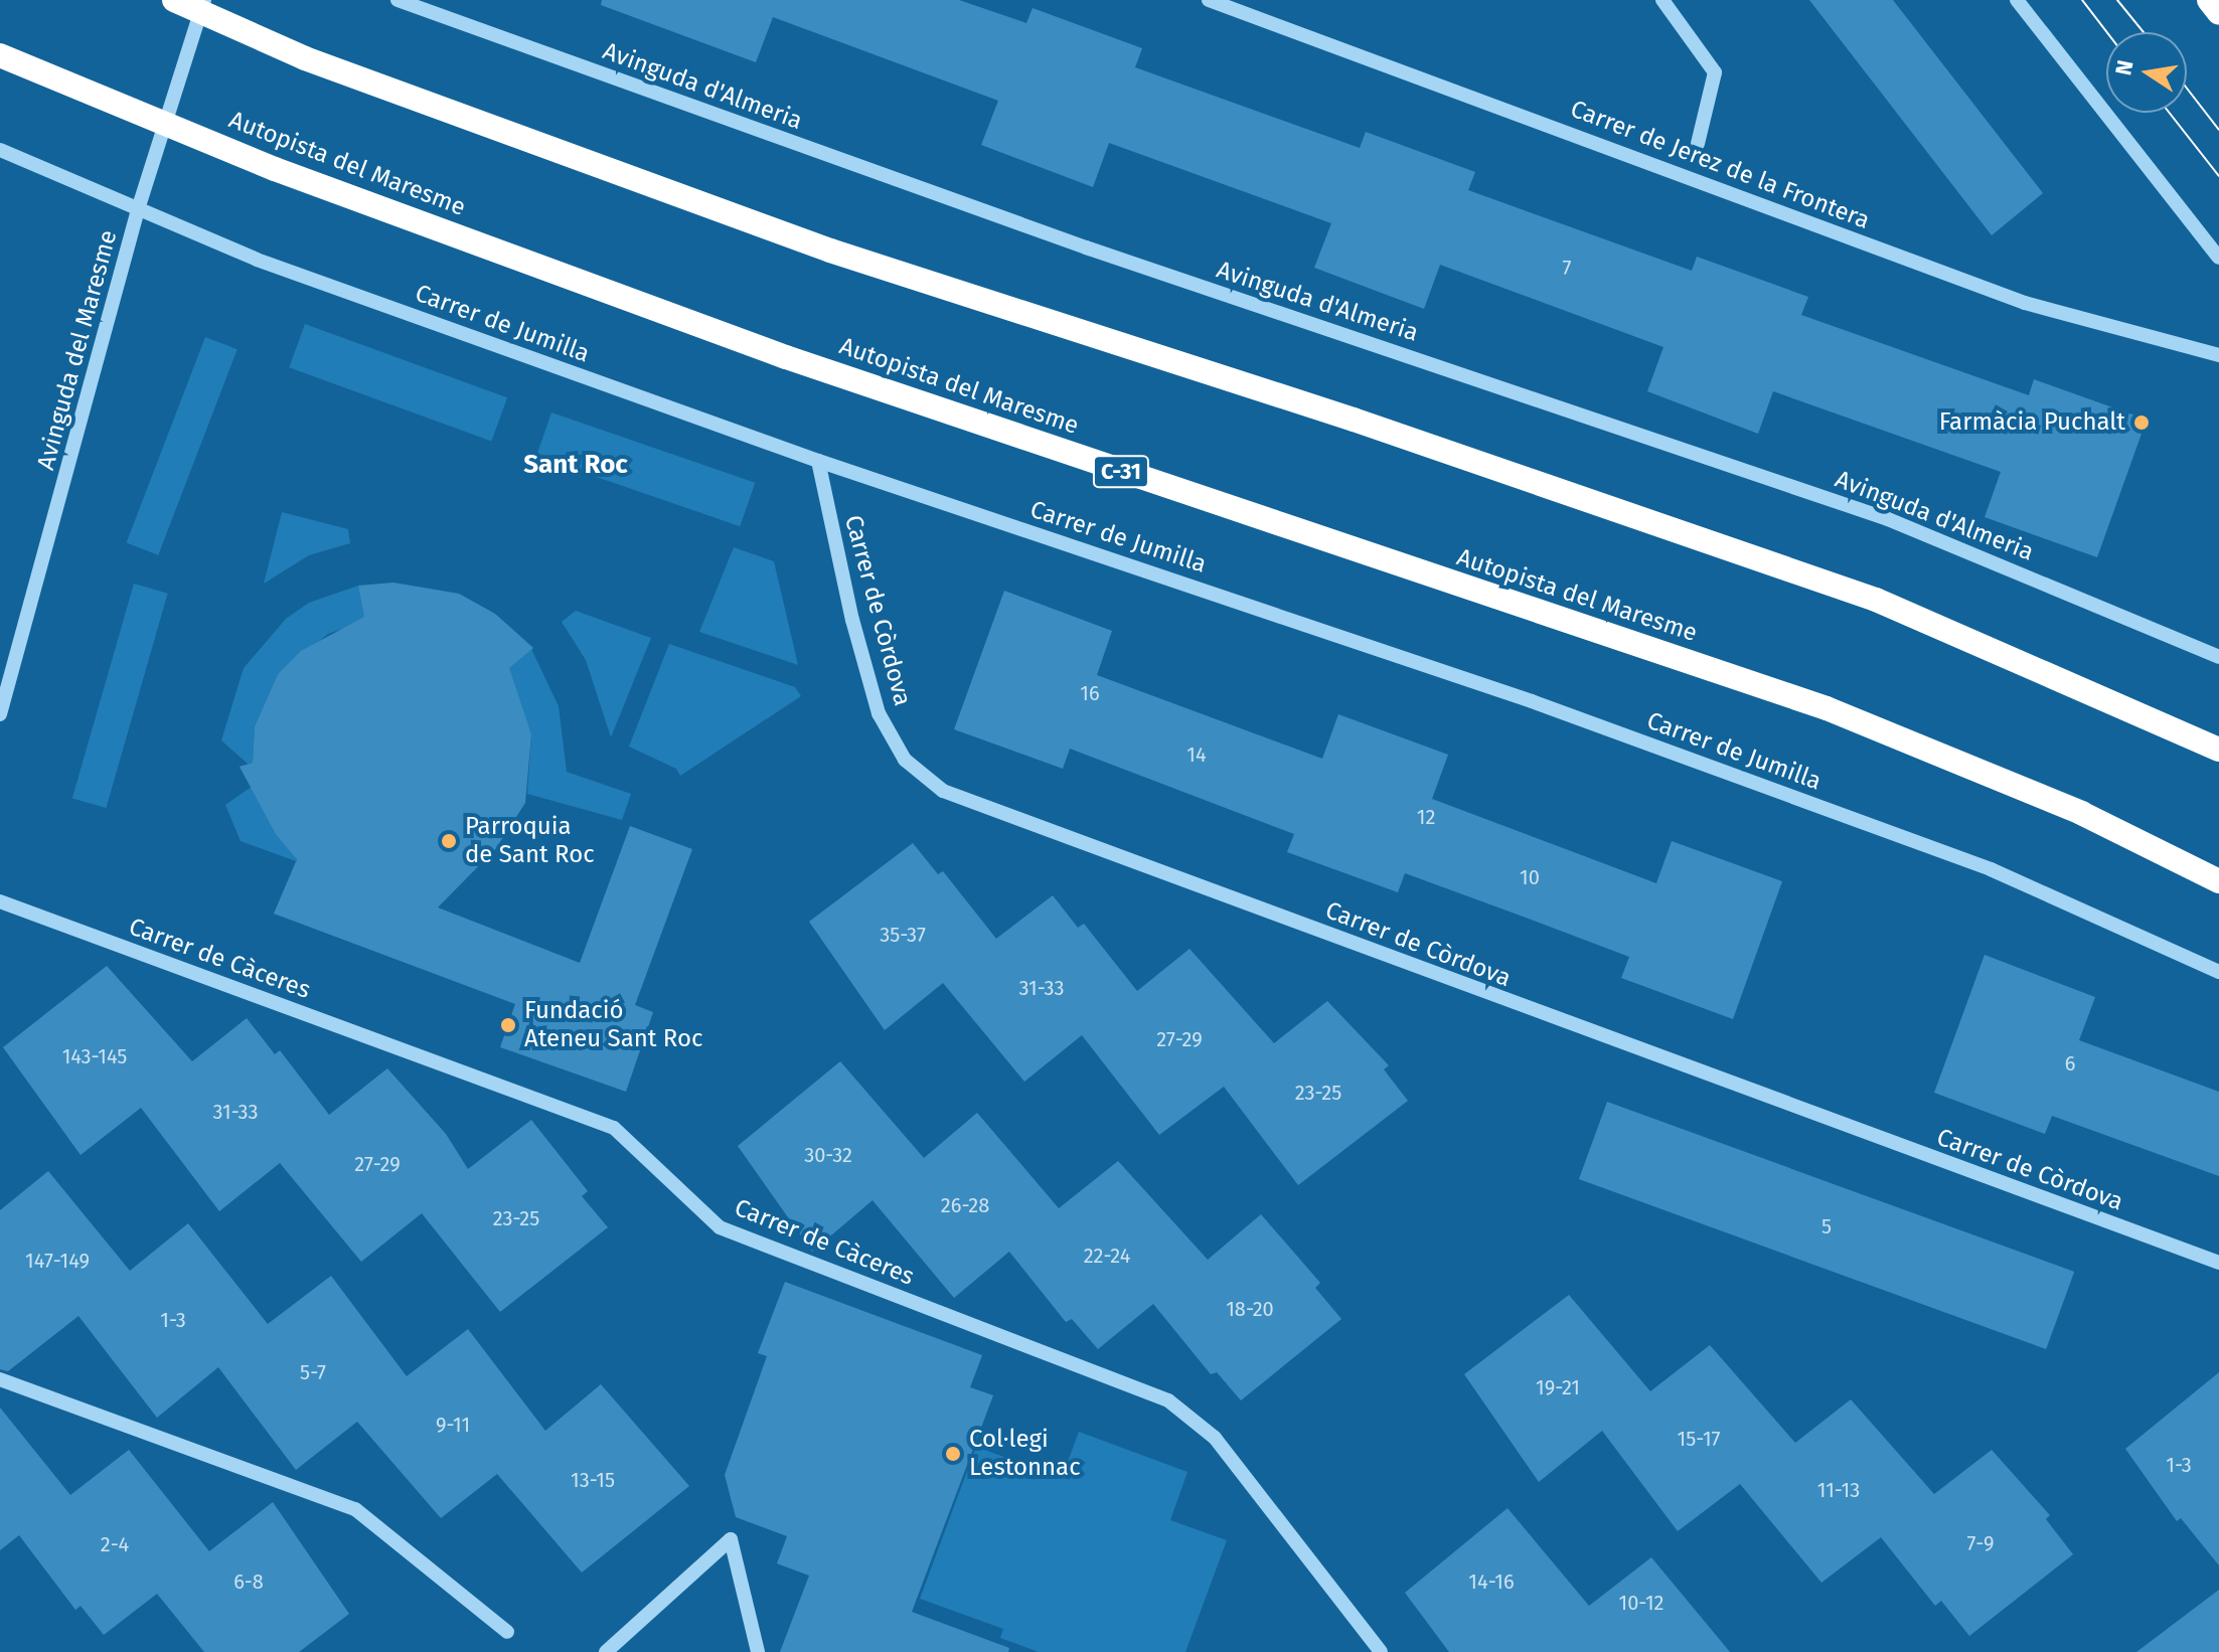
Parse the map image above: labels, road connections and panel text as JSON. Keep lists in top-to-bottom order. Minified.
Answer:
{"streets":{"highway":["Autopista del Maresme","C-31"],"street":["Avinguda d'Almeria","Carrer de Jerez de la Frontera","Carrer de Jumilla","Avinguda del Maresme","Carrer de Còrdova","Carrer de Càceres"]},"crossings":[["Carrer de Jumilla","Avinguda del Maresme"],["Carrer de Jumilla","Carrer de Còrdova"]],"districts":["Sant Roc"],"places":["Farmàcia Puchalt","Parroquia de Sant Roc","Fundació Ateneu Sant Roc","Col·legi Lestonnac"],"house_numbers":["7","16","14","12","10","35-37","31-33","27-29","143-145","6","23-25","31-33","30-32","27-29","26-28","23-25","5","22-24","147-149","18-20","1-3","5-7","19-21","9-11","15-17","1-3","13-15","11-13","7-9","2-4","6-8","14-16","10-12"],"north":"left"}
